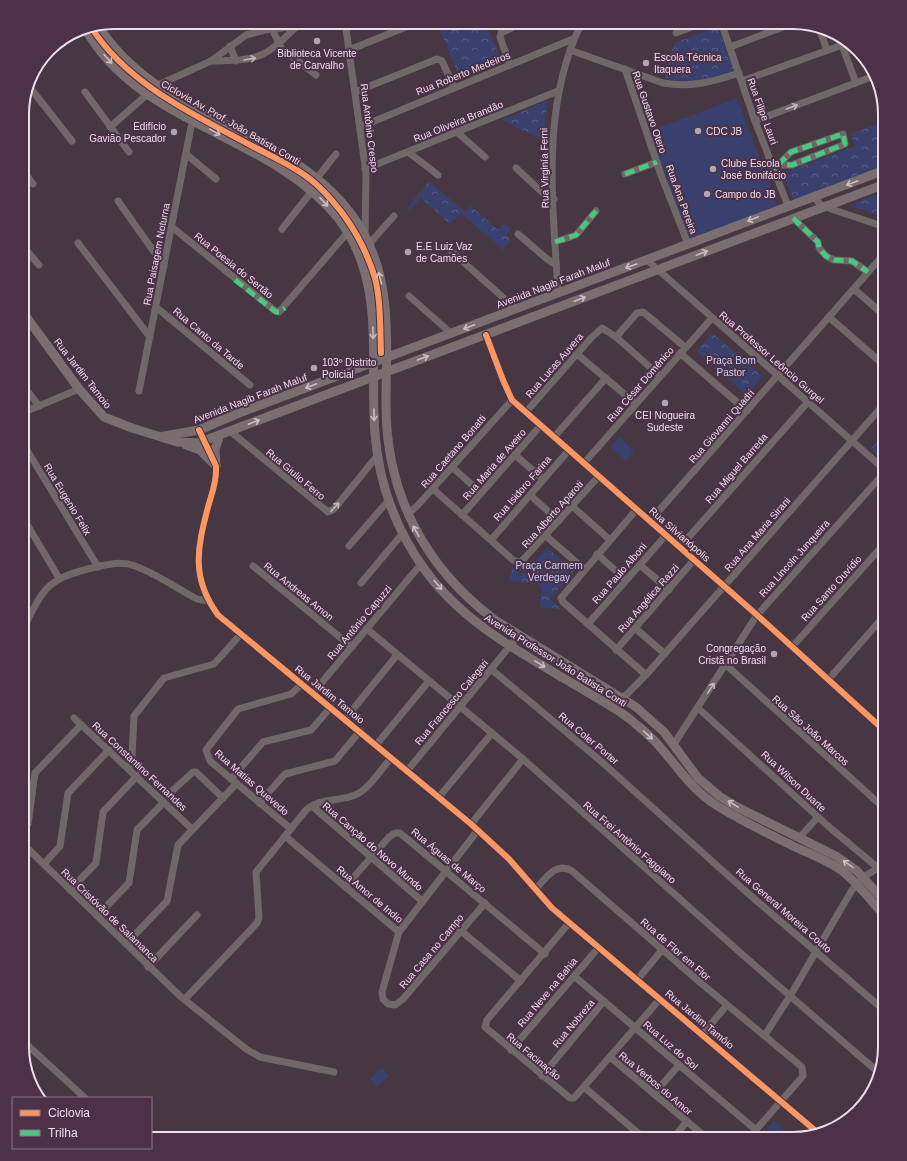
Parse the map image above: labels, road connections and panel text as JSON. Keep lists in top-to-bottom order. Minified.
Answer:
{"streets":{"main road":["Avenida Nagib Farah Maluf","Rua Jardim Tamoio","Avenida Professor João Batista Conti"],"street":["Rua Roberto Medeiros","Rua Filipe Lauri","Rua Gustavo Otero","Rua Oliveira Brandão","Rua Antônio Crespo","Rua Virginía Ferni","Rua Ana Pereira","Rua Paisagem Noturna","Rua Poesia do Sertão","Rua Canto da Tarde","Rua Professor Leôncio Gurgel","Rua Lucas Auvera","Rua César Domênico","Rua Giovanni Quadri","Rua Caetano Bonatti","Rua Maria de Aveiro","Rua Miguel Barreda","Rua Giulio Ferro","Rua Isidoro Farina","Rua Eugenio Felix","Rua Alberto Aparoti","Rua Silvianópolis","Rua Ana Maria Sirani","Rua Lincoln Junqueira","Rua Paulo Alboni","Rua Santo Ouvídio","Rua Andreas Amon","Rua Angélica Razzi","Rua Antônio Capuzzi","Rua Francesco Calegari","Rua São João Marcos","Rua Coler Porter","Rua Constantino Fernandes","Rua Wilson Duarte","Rua Matias Quevedo","Rua Frei Antônio Faggiano","Rua Canção do Novo Mundo","Rua Águas de Março","Rua Amor de Indio","Rua General Moreira Couto","Rua Cristóvão de Salamanca","Rua de Flor em Flor","Rua Casa no Campo","Rua Neve na Bahia","Rua Jardim Tamôio","Rua Nobreza","Rua Luz do Sol","Rua Facinação","Rua Verbos do Amor"],"cycle path":["Ciclovia Av. Prof. João Batista Conti"]},"crossings":[["Rua Roberto Medeiros","Rua Antônio Crespo"],["Rua Roberto Medeiros","Rua Virginía Ferni"],["Rua Filipe Lauri","Avenida Nagib Farah Maluf"],["Rua Gustavo Otero","Rua Ana Pereira"],["Rua Oliveira Brandão","Rua Antônio Crespo"],["Rua Oliveira Brandão","Rua Virginía Ferni"],["Rua Antônio Crespo","Avenida Professor João Batista Conti"],["Rua Virginía Ferni","Avenida Nagib Farah Maluf"],["Rua Ana Pereira","Avenida Nagib Farah Maluf"],["Rua Paisagem Noturna","Rua Poesia do Sertão"],["Rua Paisagem Noturna","Rua Canto da Tarde"],["Rua Paisagem Noturna","Avenida Professor João Batista Conti"],["Rua Poesia do Sertão","Avenida Professor João Batista Conti"],["Avenida Nagib Farah Maluf","Rua Professor Leôncio Gurgel"],["Avenida Nagib Farah Maluf","Rua Jardim Tamoio"],["Avenida Nagib Farah Maluf","Avenida Professor João Batista Conti"],["Rua Professor Leôncio Gurgel","Rua César Domênico"],["Rua Professor Leôncio Gurgel","Rua Giovanni Quadri"],["Rua Professor Leôncio Gurgel","Rua Miguel Barreda"],["Rua Professor Leôncio Gurgel","Rua Ana Maria Sirani"],["Rua Lucas Auvera","Rua Silvianópolis"],["Rua Jardim Tamoio","Rua Antônio Capuzzi"],["Rua Jardim Tamoio","Rua Francesco Calegari"],["Rua Jardim Tamoio","Rua Matias Quevedo"],["Rua Jardim Tamoio","Rua Amor de Indio"],["Rua Jardim Tamoio","Rua de Flor em Flor"],["Rua Jardim Tamoio","Rua Jardim Tamôio"],["Rua Jardim Tamoio","Rua Facinação"],["Rua César Domênico","Rua Silvianópolis"],["Rua Giovanni Quadri","Rua Silvianópolis"],["Rua Caetano Bonatti","Rua Silvianópolis"],["Rua Caetano Bonatti","Avenida Professor João Batista Conti"],["Rua Maria de Aveiro","Rua Silvianópolis"],["Rua Miguel Barreda","Rua Silvianópolis"],["Rua Giulio Ferro","Avenida Professor João Batista Conti"],["Rua Isidoro Farina","Rua Alberto Aparoti"],["Rua Isidoro Farina","Rua Silvianópolis"],["Rua Alberto Aparoti","Rua Silvianópolis"],["Rua Silvianópolis","Rua Ana Maria Sirani"],["Rua Silvianópolis","Rua Lincoln Junqueira"],["Rua Silvianópolis","Rua Paulo Alboni"],["Rua Silvianópolis","Rua Santo Ouvídio"],["Rua Silvianópolis","Rua Angélica Razzi"],["Rua Ana Maria Sirani","Avenida Professor João Batista Conti"],["Rua Lincoln Junqueira","Avenida Professor João Batista Conti"],["Rua Lincoln Junqueira","Rua São João Marcos"],["Rua Lincoln Junqueira","Rua Wilson Duarte"],["Rua Andreas Amon","Rua Antônio Capuzzi"],["Rua Antônio Capuzzi","Avenida Professor João Batista Conti"],["Rua Antônio Capuzzi","Rua Frei Antônio Faggiano"],["Avenida Professor João Batista Conti","Rua Francesco Calegari"],["Rua Francesco Calegari","Rua Coler Porter"],["Rua Francesco Calegari","Rua Frei Antônio Faggiano"],["Rua Coler Porter","Rua General Moreira Couto"],["Rua Canção do Novo Mundo","Rua Águas de Março"],["Rua Canção do Novo Mundo","Rua Amor de Indio"],["Rua Águas de Março","Rua Amor de Indio"],["Rua Águas de Março","Rua Casa no Campo"],["Rua Águas de Março","Rua Facinação"],["Rua Amor de Indio","Rua Casa no Campo"],["Rua de Flor em Flor","Rua Jardim Tamôio"],["Rua Neve na Bahia","Rua Jardim Tamôio"],["Rua Neve na Bahia","Rua Luz do Sol"],["Rua Neve na Bahia","Rua Facinação"],["Rua Jardim Tamôio","Rua Facinação"],["Rua Nobreza","Rua Luz do Sol"],["Rua Nobreza","Rua Facinação"],["Rua Luz do Sol","Rua Facinação"],["Rua Facinação","Rua Verbos do Amor"]],"parks":["Praça Bom Pastor","Praça Carmem Verdegay"],"places":["Biblioteca Vicente de Carvalho","Escola Técnica Itaquera","CDC JB","Edifício Gavião Pescador","Clube Escola José Bonifácio","Campo do JB","E.E Luiz Vaz de Camões","103º Distrito Policial","CEI Nogueira Sudeste","Congregação Cristã no Brasil"],"legend":["Ciclovia","Trilha"]}
